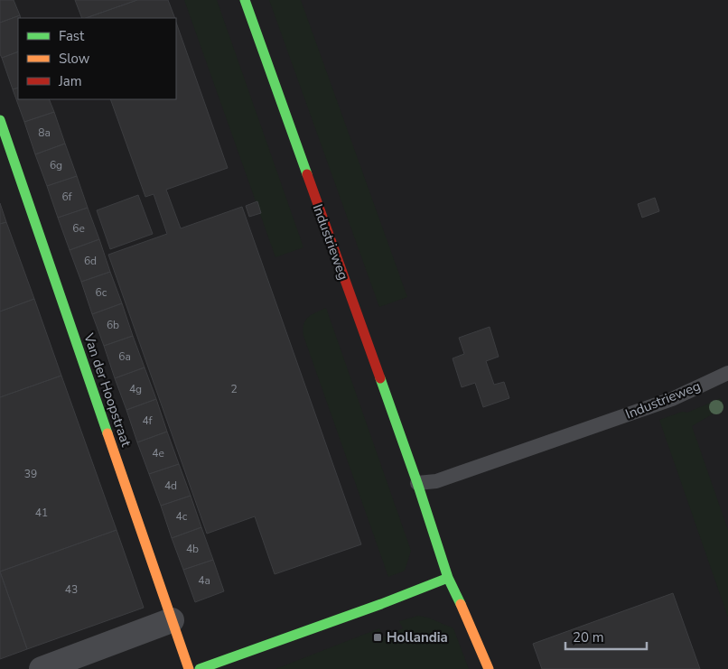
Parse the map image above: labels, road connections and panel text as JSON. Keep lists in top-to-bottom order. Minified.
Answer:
{"streets":{"street":["Industrieweg","Van der Hoopstraat"]},"places":{"transit":["Hollandia"]},"house_numbers":["8a","6g","6f","6e","6d","6c","6b","6a","4g","2","4f","4e","39","4d","41","4c","4b","4a","43"],"legend":["Fast","Slow","Jam"],"scale_bar":"20 m"}
